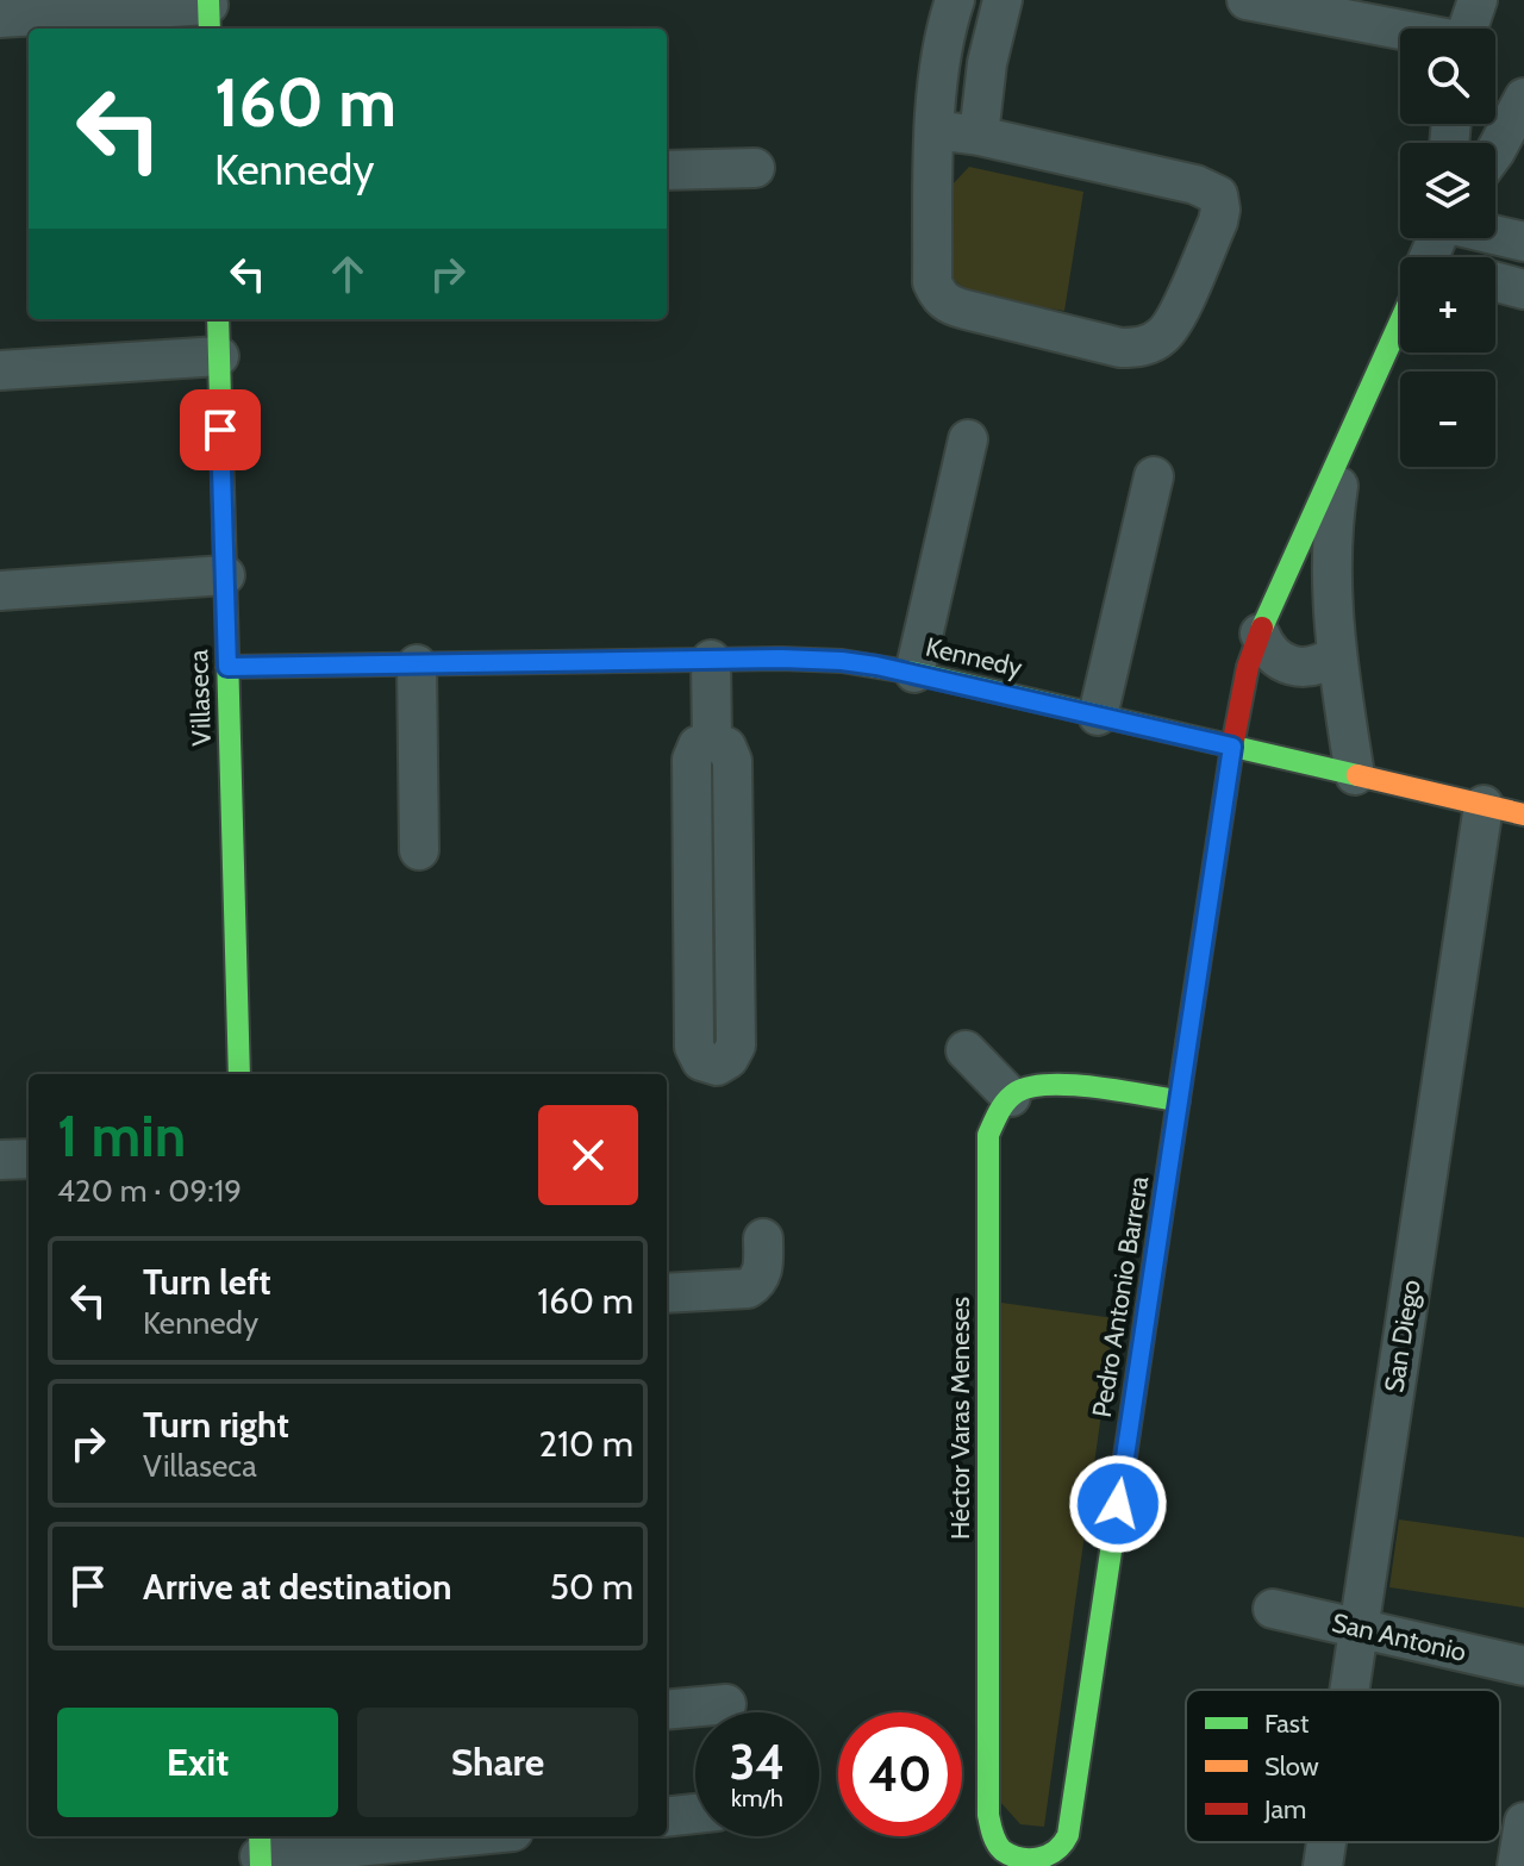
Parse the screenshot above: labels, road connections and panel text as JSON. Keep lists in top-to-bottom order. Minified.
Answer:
{"streets":{"street":["Kennedy","Villaseca","Pedro Antonio Barrera","San Diego","Héctor Varas Meneses","San Antonio"]},"crossings":[["Kennedy","Villaseca"],["Kennedy","Pedro Antonio Barrera"],["Kennedy","San Diego"],["Pedro Antonio Barrera","Héctor Varas Meneses"],["San Diego","San Antonio"]],"legend":["Fast","Slow","Jam"],"page":{"map_buttons":["+","−"],"turn":["160 m","Kennedy"],"heading":["1 min","420 m · 09:19"],"list":[{"name":"Turn left","note":"Kennedy","value":"160 m"},{"name":"Turn right","note":"Villaseca","value":"210 m"},{"name":"Arrive at destination","value":"50 m"}],"buttons":["Exit","Share"],"speed":"34 km/h","limit":"40"}}
